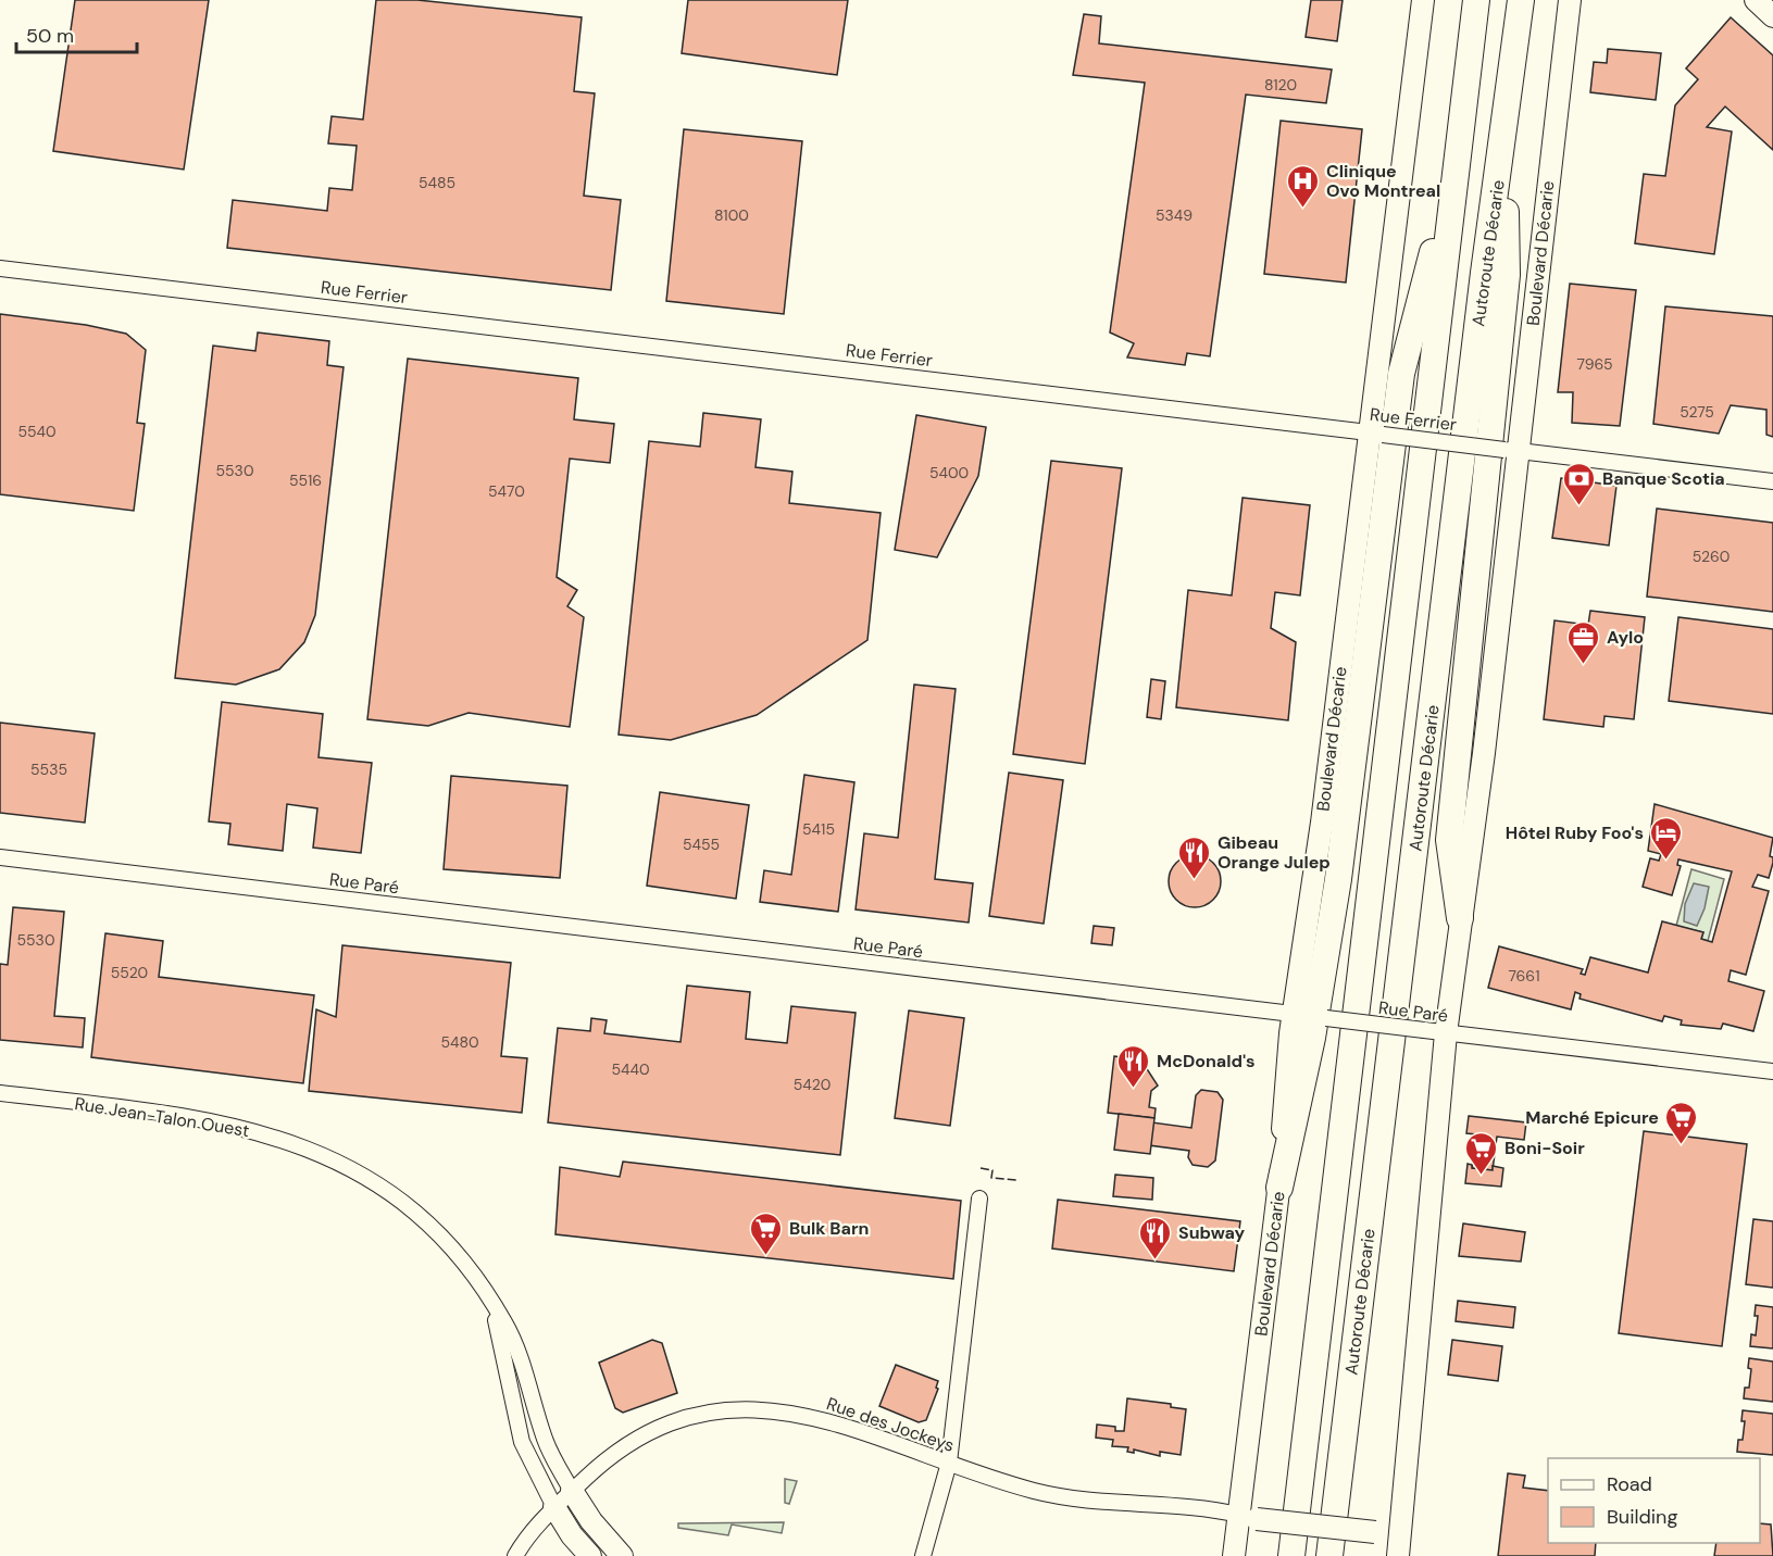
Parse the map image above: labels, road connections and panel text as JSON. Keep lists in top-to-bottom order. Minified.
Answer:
{"streets":{"highway":["Autoroute Décarie"],"main road":["Boulevard Décarie","Rue Jean-Talon Ouest"],"street":["Rue Ferrier","Rue Paré","Rue des Jockeys"]},"crossings":[["Boulevard Décarie","Rue Ferrier"],["Boulevard Décarie","Rue Paré"],["Boulevard Décarie","Rue des Jockeys"],["Rue Jean-Talon Ouest","Rue des Jockeys"]],"places":{"hospital":["Clinique Ovo Montreal"],"bank":["Banque Scotia"],"office":["Aylo"],"hotel":["Hôtel Ruby Foo's"],"restaurant":["Gibeau Orange Julep","McDonald's","Subway"],"supermarket":["Marché Epicure","Boni-Soir","Bulk Barn"]},"house_numbers":["8120","5485","8100","5349","7965","5275","5540","5530","5400","5516","5470","5260","5535","5415","5455","5530","5520","7661","5480","5440","5420"],"legend":["Road","Building"],"scale_bar":"50 m"}
